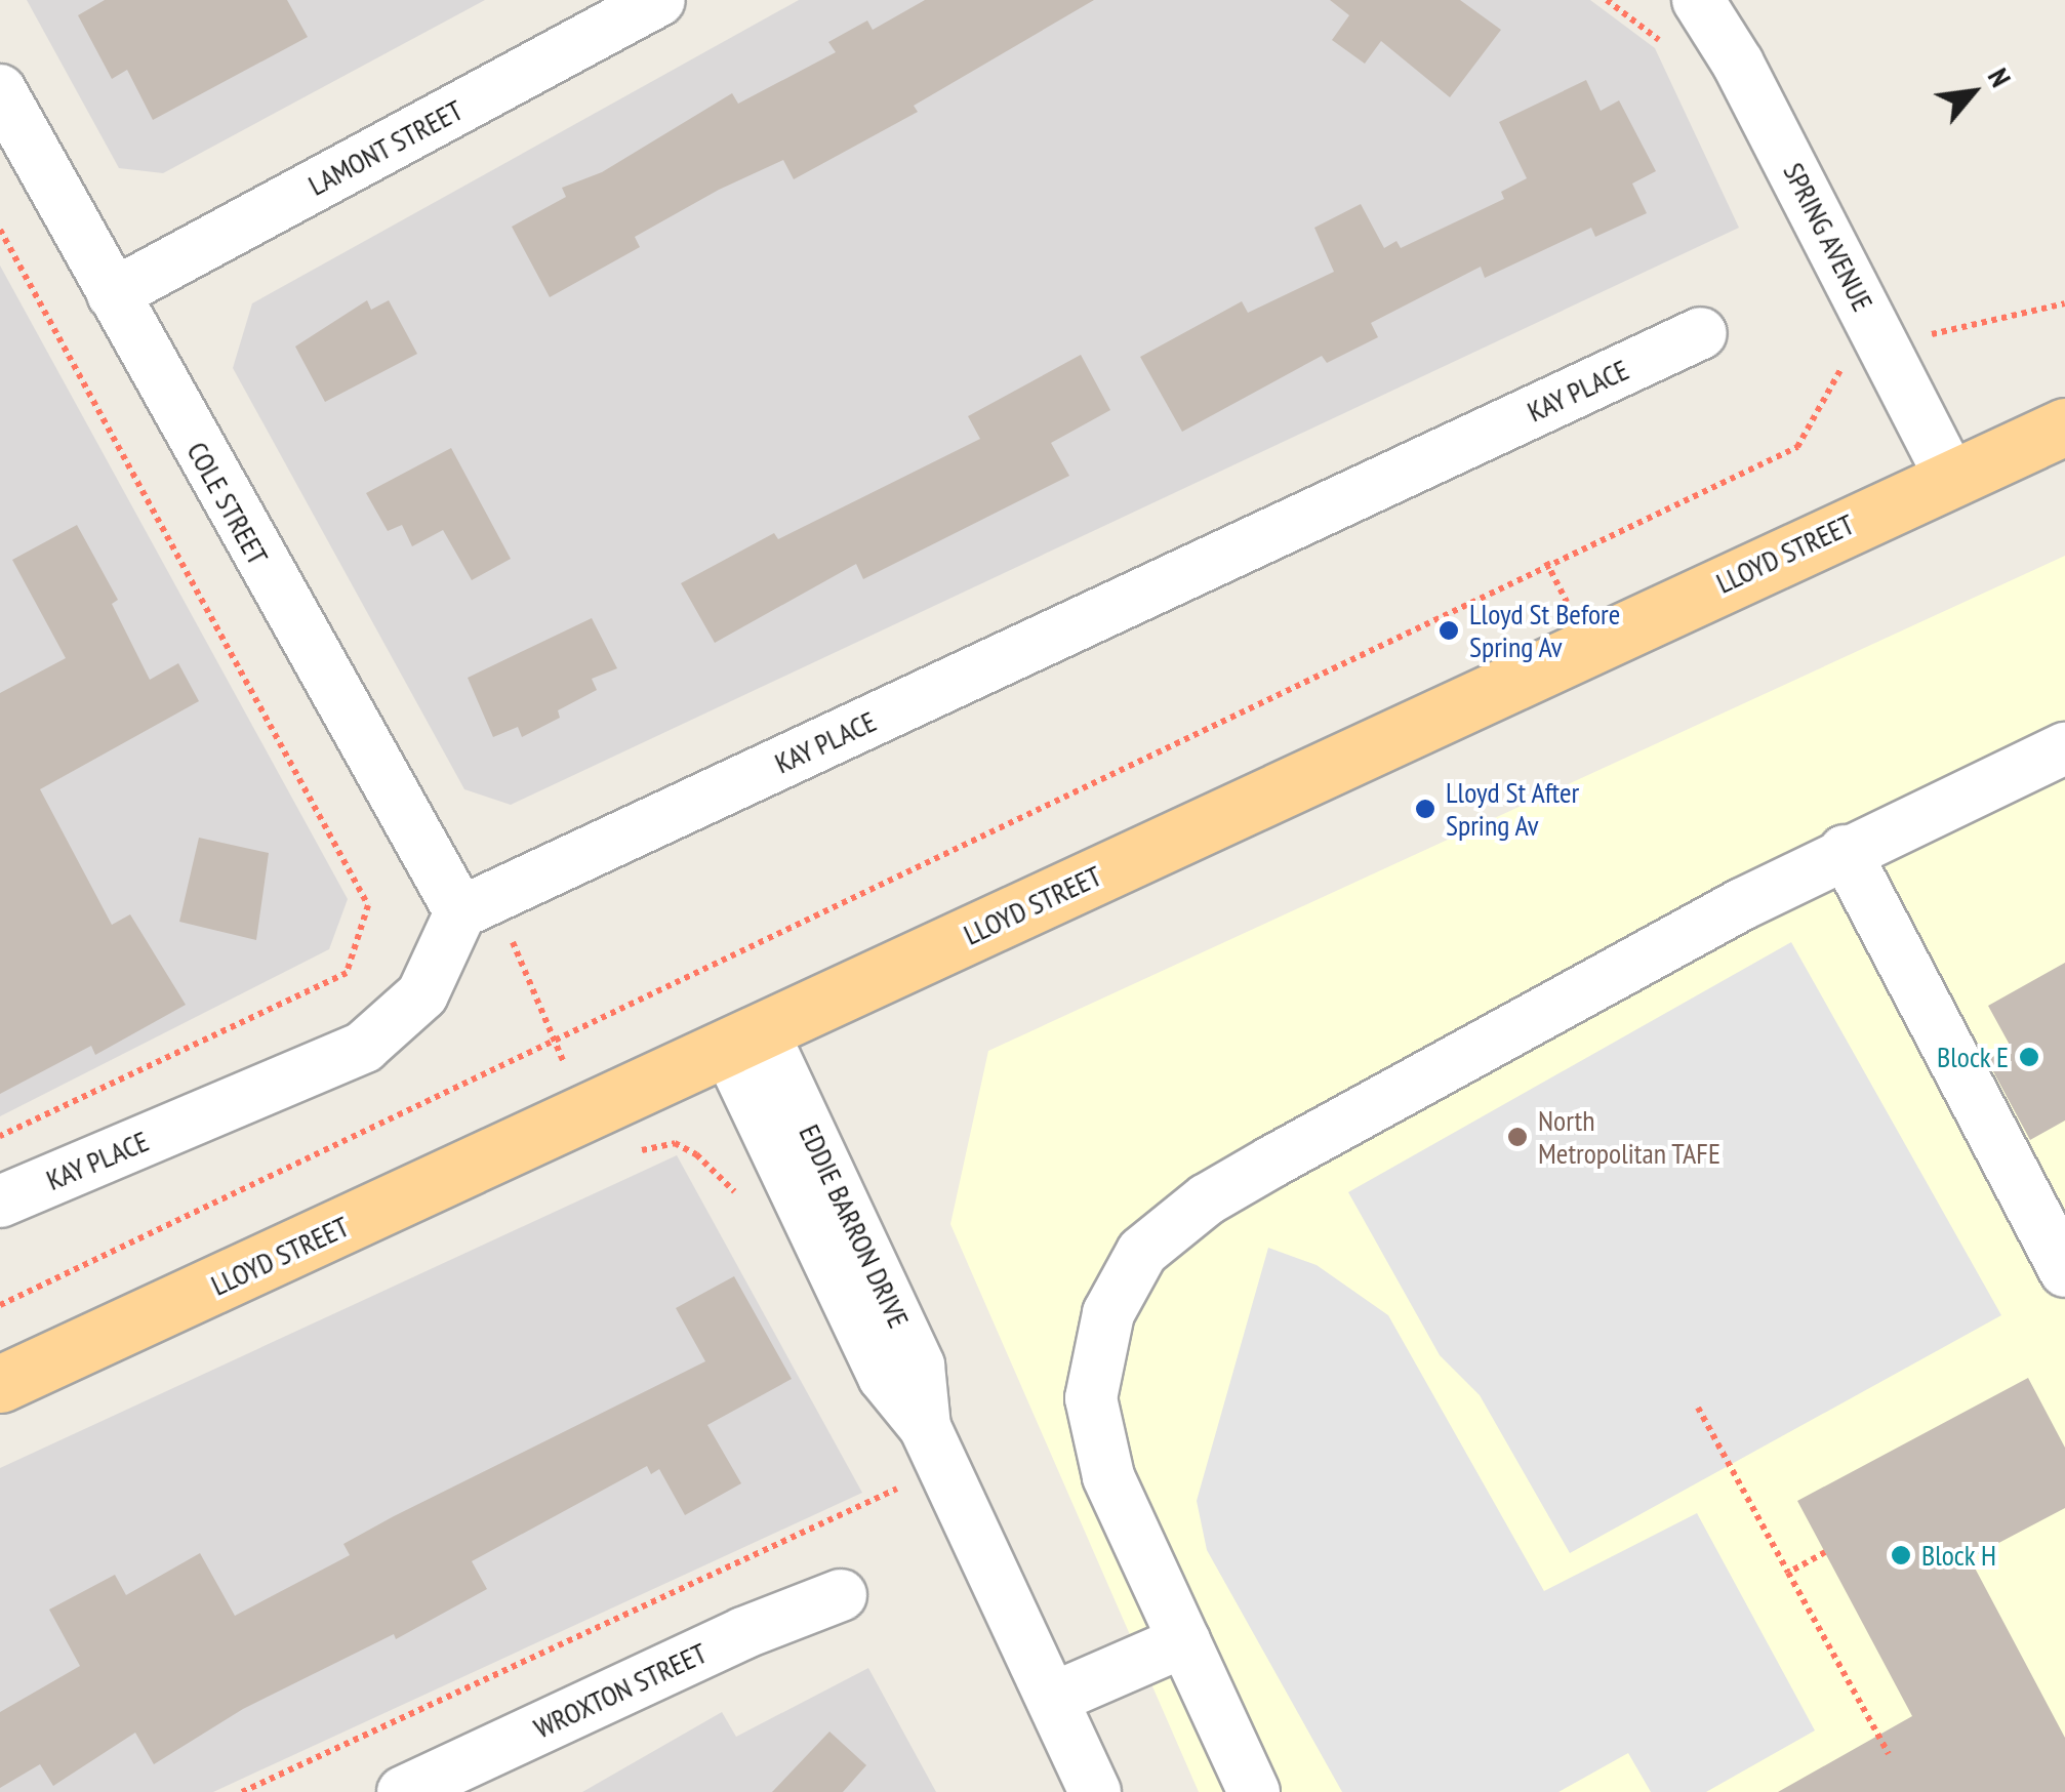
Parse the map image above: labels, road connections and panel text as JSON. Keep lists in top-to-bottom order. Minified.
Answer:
{"streets":{"main road":["LLOYD STREET"],"street":["LAMONT STREET","SPRING AVENUE","KAY PLACE","COLE STREET","EDDIE BARRON DRIVE","WROXTON STREET"]},"crossings":[["LAMONT STREET","COLE STREET"],["SPRING AVENUE","LLOYD STREET"],["KAY PLACE","COLE STREET"],["LLOYD STREET","EDDIE BARRON DRIVE"]],"places":["Lloyd St Before Spring Av","Lloyd St After Spring Av","Block E","North Metropolitan TAFE","Block H"],"north":"top right"}
